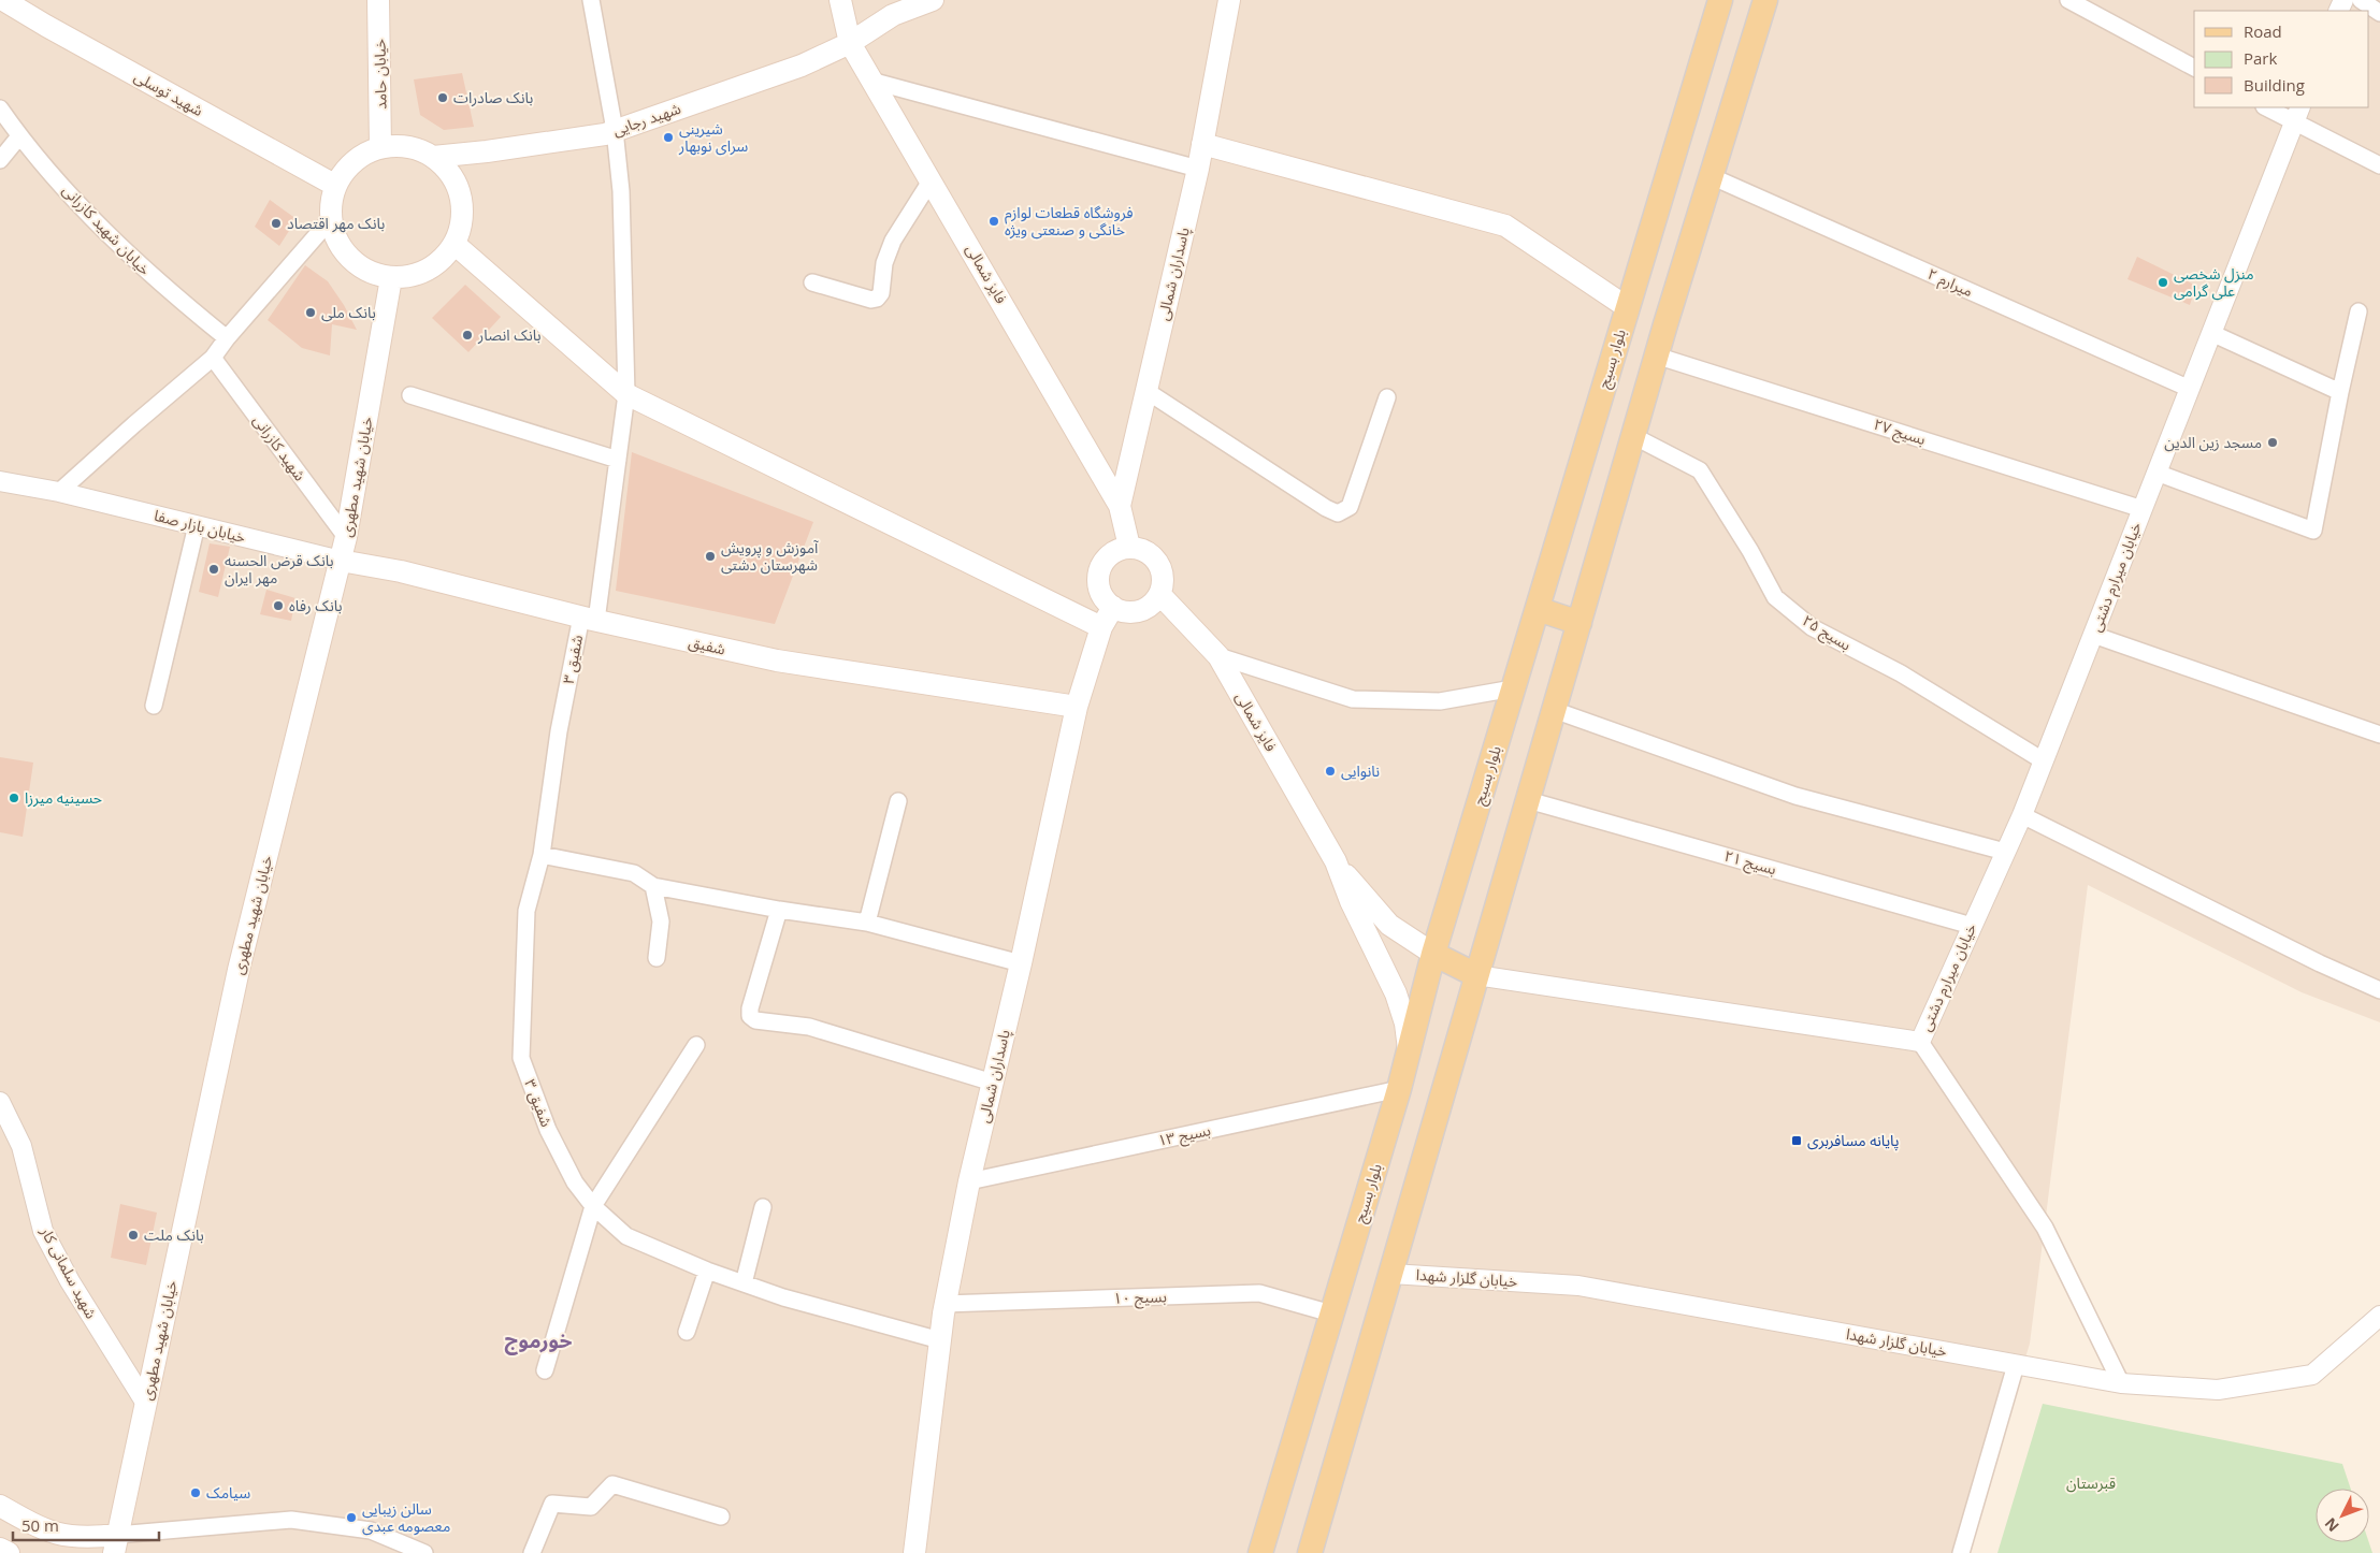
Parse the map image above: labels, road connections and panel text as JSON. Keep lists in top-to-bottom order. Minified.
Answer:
{"streets":{"main road":["خیابان حامد","شهید توسلی","شهید رجایی","فایز شمالی","پاسداران شمالی","بلوار بسیج","خیابان شهید مطهری","شفیق"],"street":["خیابان شهید کازرانی","میرارم ۲","بسیج ۲۷","شهید کازرانی","خیابان بازار صفا","خیابان میرارم دشتی","بسیج ۲۵","شفیق ۳","بسیج ۲۱","بسیج ۱۳","شهید سلمانی کار","خیابان گلزار شهدا","بسیج ۱۰"]},"crossings":[["خیابان حامد","شهید توسلی"],["خیابان حامد","شهید رجایی"],["خیابان حامد","خیابان شهید مطهری"],["شهید توسلی","شهید رجایی"],["شهید توسلی","خیابان شهید مطهری"],["شهید رجایی","فایز شمالی"],["شهید رجایی","خیابان شهید مطهری"],["شهید رجایی","شفیق ۳"],["فایز شمالی","پاسداران شمالی"],["فایز شمالی","بلوار بسیج"],["پاسداران شمالی","شفیق"],["پاسداران شمالی","شفیق ۳"],["پاسداران شمالی","بسیج ۱۳"],["پاسداران شمالی","بسیج ۱۰"],["میرارم ۲","خیابان میرارم دشتی"],["بلوار بسیج","بسیج ۱۳"],["بلوار بسیج","بسیج ۱۰"],["بسیج ۲۷","خیابان میرارم دشتی"],["شهید کازرانی","خیابان شهید مطهری"],["خیابان شهید مطهری","خیابان بازار صفا"],["خیابان شهید مطهری","شفیق"],["خیابان شهید مطهری","شهید سلمانی کار"],["خیابان بازار صفا","شفیق"],["خیابان میرارم دشتی","بسیج ۲۵"],["خیابان میرارم دشتی","بسیج ۲۱"],["شفیق","شفیق ۳"]],"districts":["خورموج"],"parks":["قبرستان"],"places":{"other":["بانک صادرات","شیرینی سرای نوبهار","فروشگاه قطعات لوازم خانگی و صنعتی ویژه","بانک مهر اقتصاد","منزل شخصی علی گرامی","بانک ملی","بانک انصار","مسجد زین الدین","آموزش و پرویش شهرستان دشتی","بانک قرض الحسنه مهر ایران","بانک رفاه","نانوایی","حسینیه میرزا","بانک ملت","سیامک","سالن زیبایی معصومه عبدی"],"transit":["پایانه مسافربری"]},"legend":["Road","Park","Building"],"scale_bar":"50 m","north":"bottom left"}
